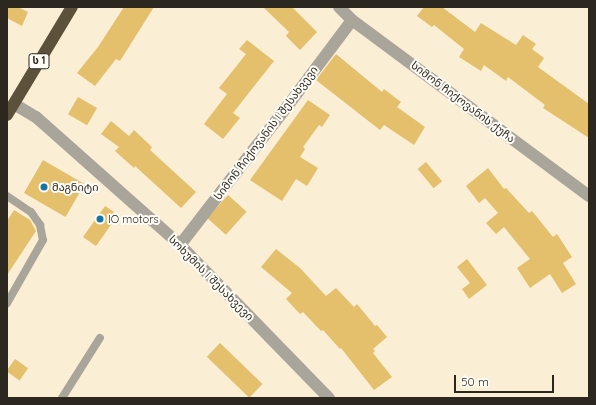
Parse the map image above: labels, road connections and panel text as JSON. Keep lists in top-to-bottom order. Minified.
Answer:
{"streets":{"highway":["ს 1"],"street":["სიმონ ჩიქოვანის ქუჩა","სიმონ ჩიქოვანის I შესახვევი","სოხუმის I შესახვევი"]},"crossings":[["ს 1","სოხუმის I შესახვევი"],["სიმონ ჩიქოვანის ქუჩა","სიმონ ჩიქოვანის I შესახვევი"],["სიმონ ჩიქოვანის I შესახვევი","სოხუმის I შესახვევი"]],"places":["მაგნიტი","IO motors"],"scale_bar":"50 m"}
